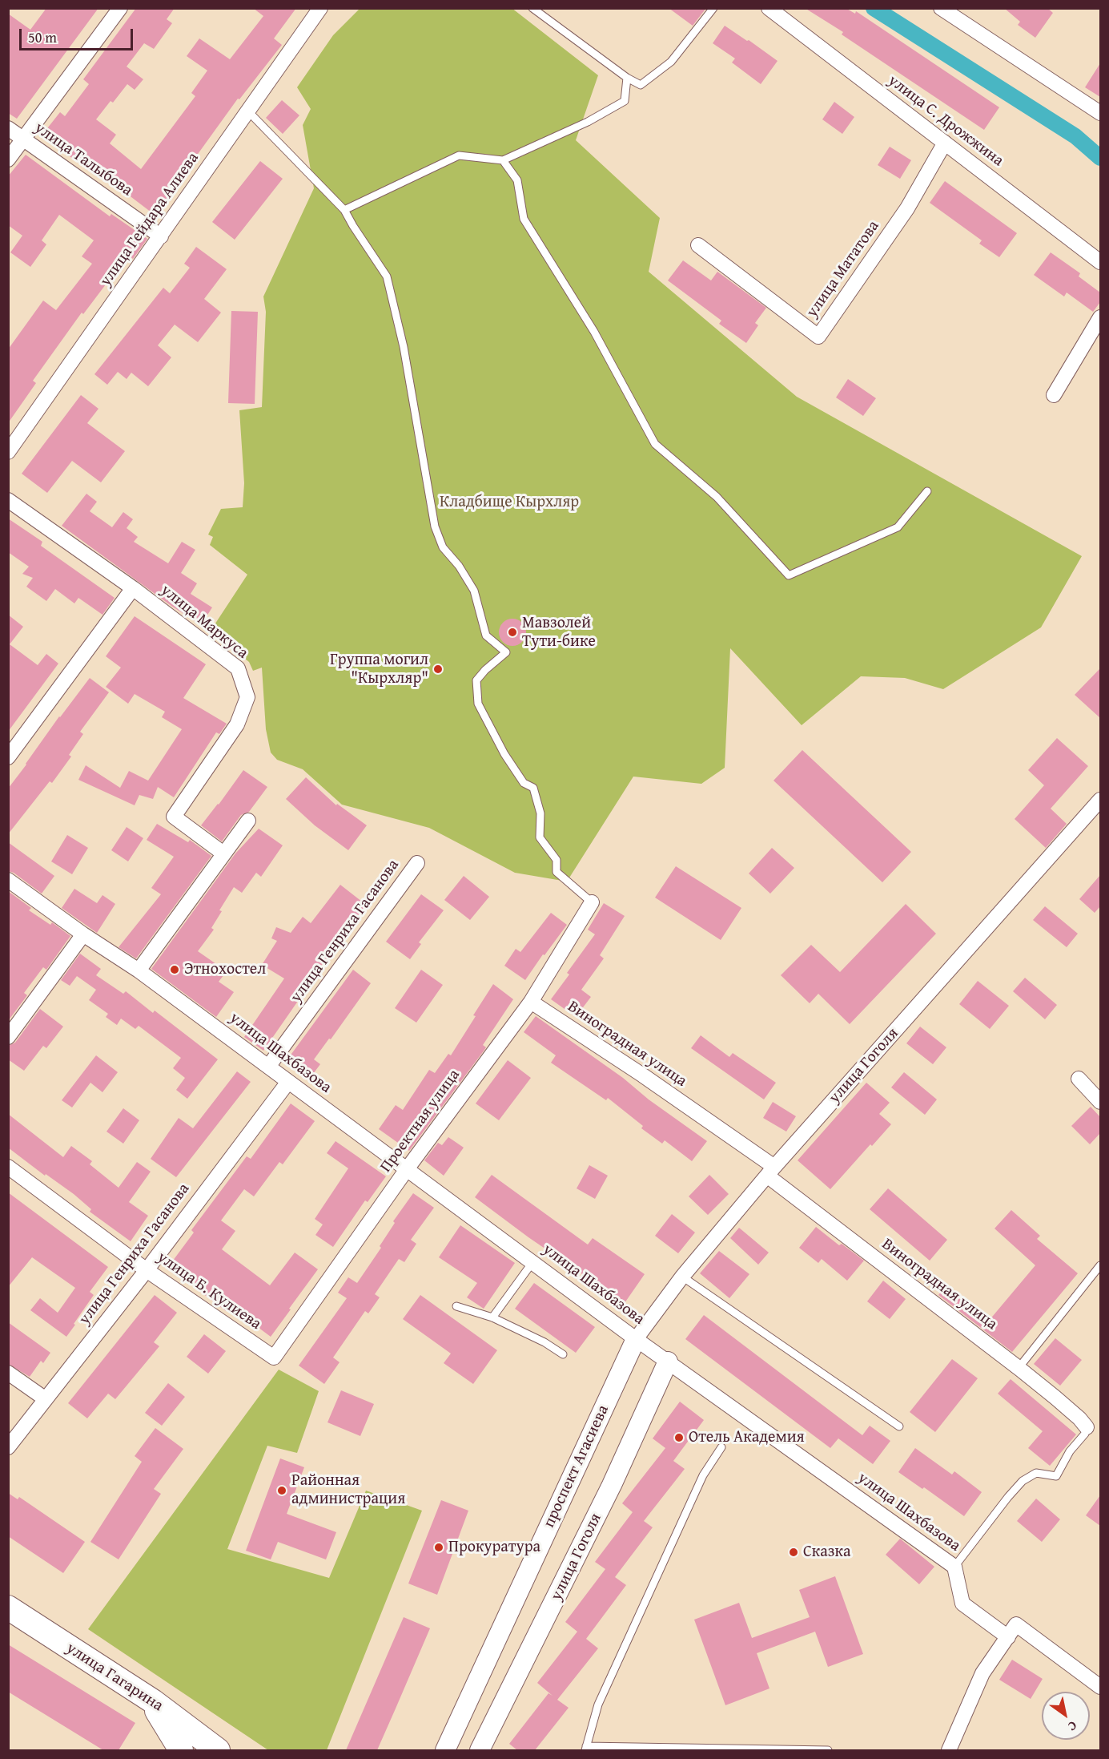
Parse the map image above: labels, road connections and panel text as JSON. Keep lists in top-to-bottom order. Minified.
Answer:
{"streets":{"main road":["улица Гагарина"],"street":["улица С. Дрожжина","улица Талыбова","улица Гейдара Алиева","улица Мататова","улица Маркуса","улица Генриха Гасанова","Виноградная улица","улица Шахбазова","улица Гоголя","Проектная улица","улица Б. Кулиева","проспект Агасиева"]},"crossings":[["улица С. Дрожжина","улица Мататова"],["улица Талыбова","улица Гейдара Алиева"],["улица Генриха Гасанова","улица Шахбазова"],["улица Генриха Гасанова","улица Б. Кулиева"],["Виноградная улица","улица Гоголя"],["Виноградная улица","Проектная улица"],["улица Шахбазова","улица Гоголя"],["улица Шахбазова","Проектная улица"],["улица Шахбазова","проспект Агасиева"],["улица Гоголя","проспект Агасиева"],["Проектная улица","улица Б. Кулиева"]],"parks":["Кладбище Кырхляр"],"places":["Мавзолей Тути-бике","Группа могил \"Кырхляр\"","Этнохостел","Отель Академия","Районная администрация","Прокуратура","Сказка"],"scale_bar":"50 m","north":"bottom right"}
